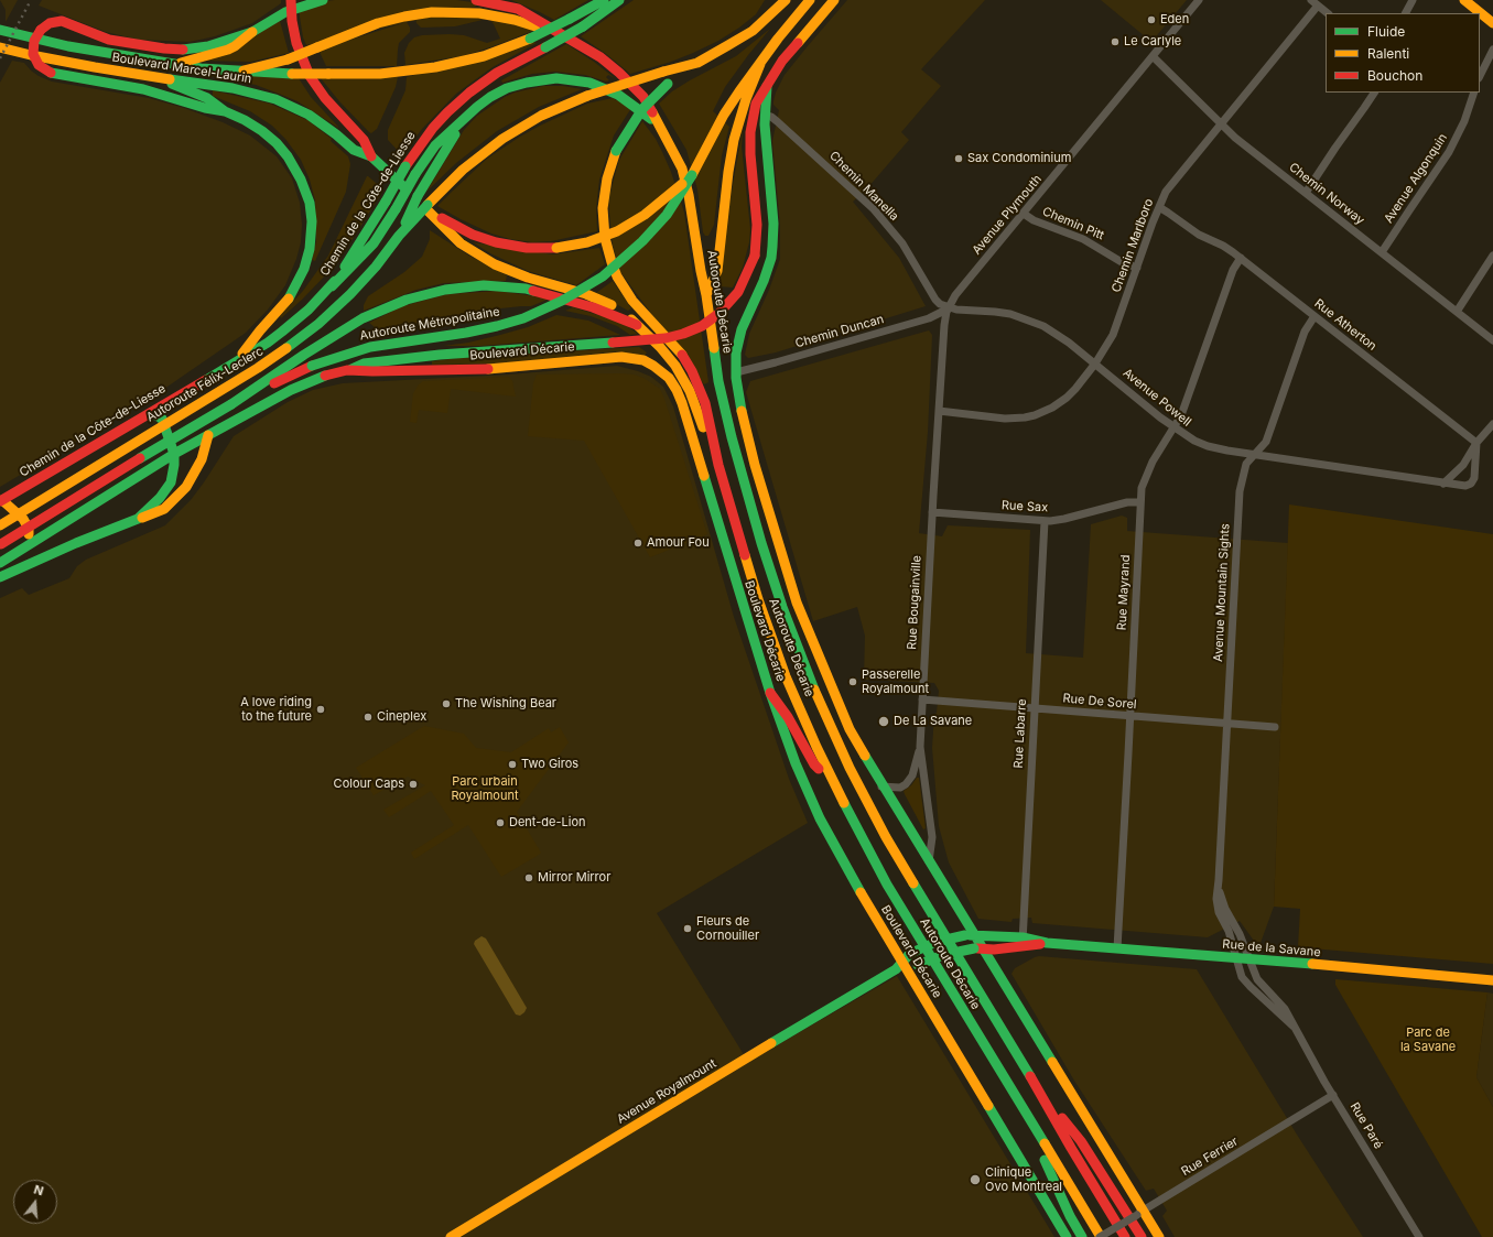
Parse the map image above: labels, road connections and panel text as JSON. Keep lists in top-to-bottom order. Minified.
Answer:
{"streets":{"main road":["Boulevard Marcel-Laurin","Chemin de la Côte-de-Liesse","Autoroute Décarie","Autoroute Métropolitaine","Boulevard Décarie","Autoroute Félix-Leclerc","Rue de la Savane","Avenue Royalmount"],"street":["Avenue Algonquin","Chemin Manella","Chemin Norway","Avenue Plymouth","Chemin Pitt","Chemin Marlboro","Rue Atherton","Chemin Duncan","Avenue Powell","Rue Sax","Rue Mayrand","Avenue Mountain Sights","Rue Bougainville","Rue De Sorel","Rue Labarre","Rue Paré","Rue Ferrier"]},"crossings":[["Boulevard Marcel-Laurin","Autoroute Décarie"],["Avenue Algonquin","Chemin Norway"],["Chemin Manella","Avenue Plymouth"],["Chemin Manella","Chemin Duncan"],["Chemin Manella","Avenue Powell"],["Chemin Norway","Avenue Plymouth"],["Chemin Norway","Chemin Marlboro"],["Avenue Plymouth","Chemin Pitt"],["Avenue Plymouth","Chemin Marlboro"],["Avenue Plymouth","Chemin Duncan"],["Avenue Plymouth","Avenue Powell"],["Avenue Plymouth","Rue Bougainville"],["Chemin Pitt","Chemin Marlboro"],["Chemin Marlboro","Rue Atherton"],["Chemin Marlboro","Avenue Powell"],["Autoroute Décarie","Rue Ferrier"],["Rue Atherton","Avenue Powell"],["Rue Atherton","Rue Mayrand"],["Rue Atherton","Avenue Mountain Sights"],["Chemin Duncan","Avenue Powell"],["Boulevard Décarie","Rue de la Savane"],["Boulevard Décarie","Avenue Royalmount"],["Avenue Powell","Rue Mayrand"],["Avenue Powell","Avenue Mountain Sights"],["Rue Sax","Rue Mayrand"],["Rue Sax","Rue Bougainville"],["Rue Sax","Rue Labarre"],["Rue Mayrand","Rue De Sorel"],["Rue Mayrand","Rue de la Savane"],["Avenue Mountain Sights","Rue De Sorel"],["Avenue Mountain Sights","Rue de la Savane"],["Avenue Mountain Sights","Rue Paré"],["Rue Bougainville","Rue De Sorel"],["Rue De Sorel","Rue Labarre"],["Rue Labarre","Rue de la Savane"],["Rue de la Savane","Avenue Royalmount"],["Rue Paré","Rue Ferrier"]],"parks":["Parc urbain Royalmount","Parc de la Savane"],"places":["Eden","Le Carlyle","Sax Condominium","Amour Fou","Passerelle Royalmount","The Wishing Bear","A love riding to the future","Cineplex","De La Savane","Two Giros","Colour Caps","Dent-de-Lion","Mirror Mirror","Fleurs de Cornouiller","Clinique Ovo Montreal"],"legend":["Fluide","Ralenti","Bouchon"],"north":"top"}
